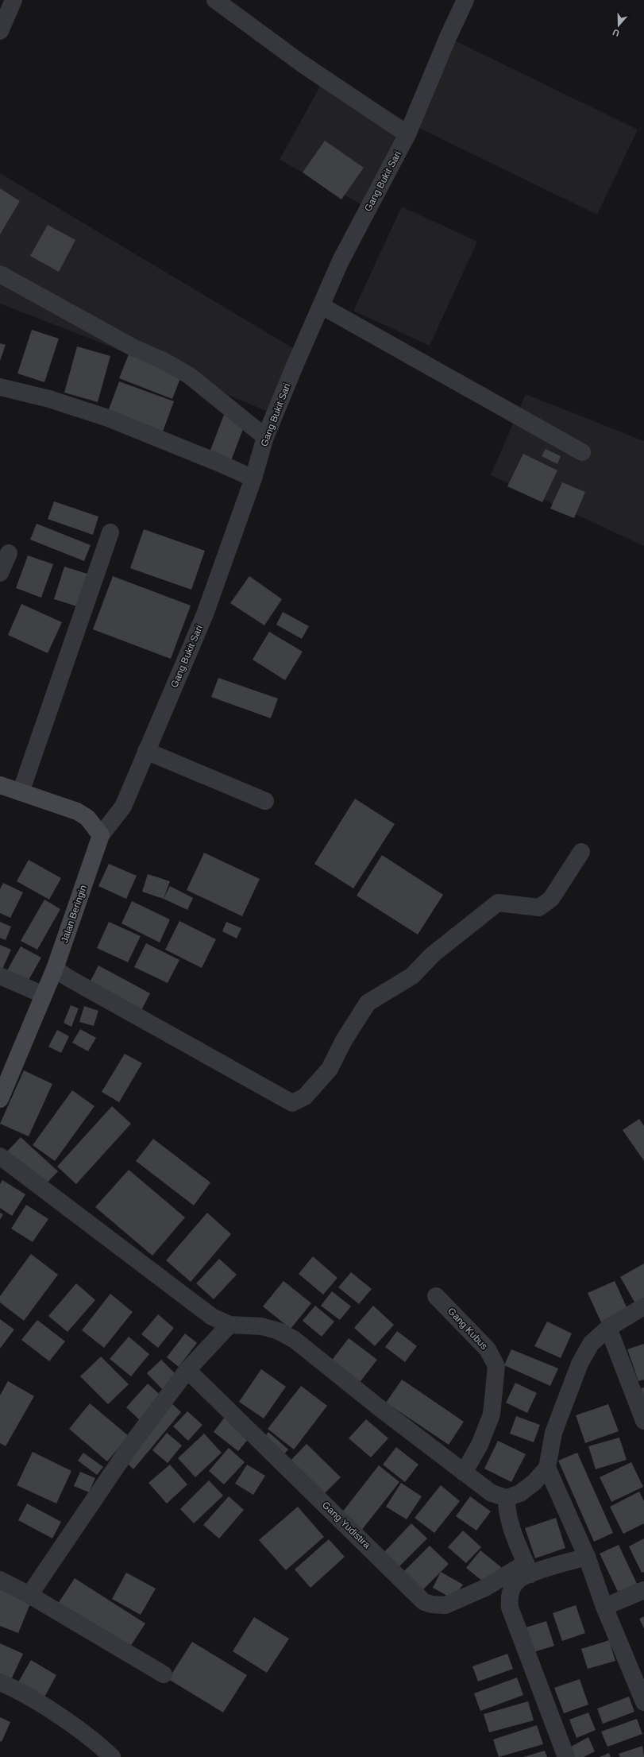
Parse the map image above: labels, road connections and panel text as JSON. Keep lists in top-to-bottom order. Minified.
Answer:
{"streets":{"street":["Gang Bukit Sari","Jalan Beringin","Gang Kubus","Gang Yudistira"]},"crossings":[["Gang Bukit Sari","Jalan Beringin"]],"north":"bottom"}
